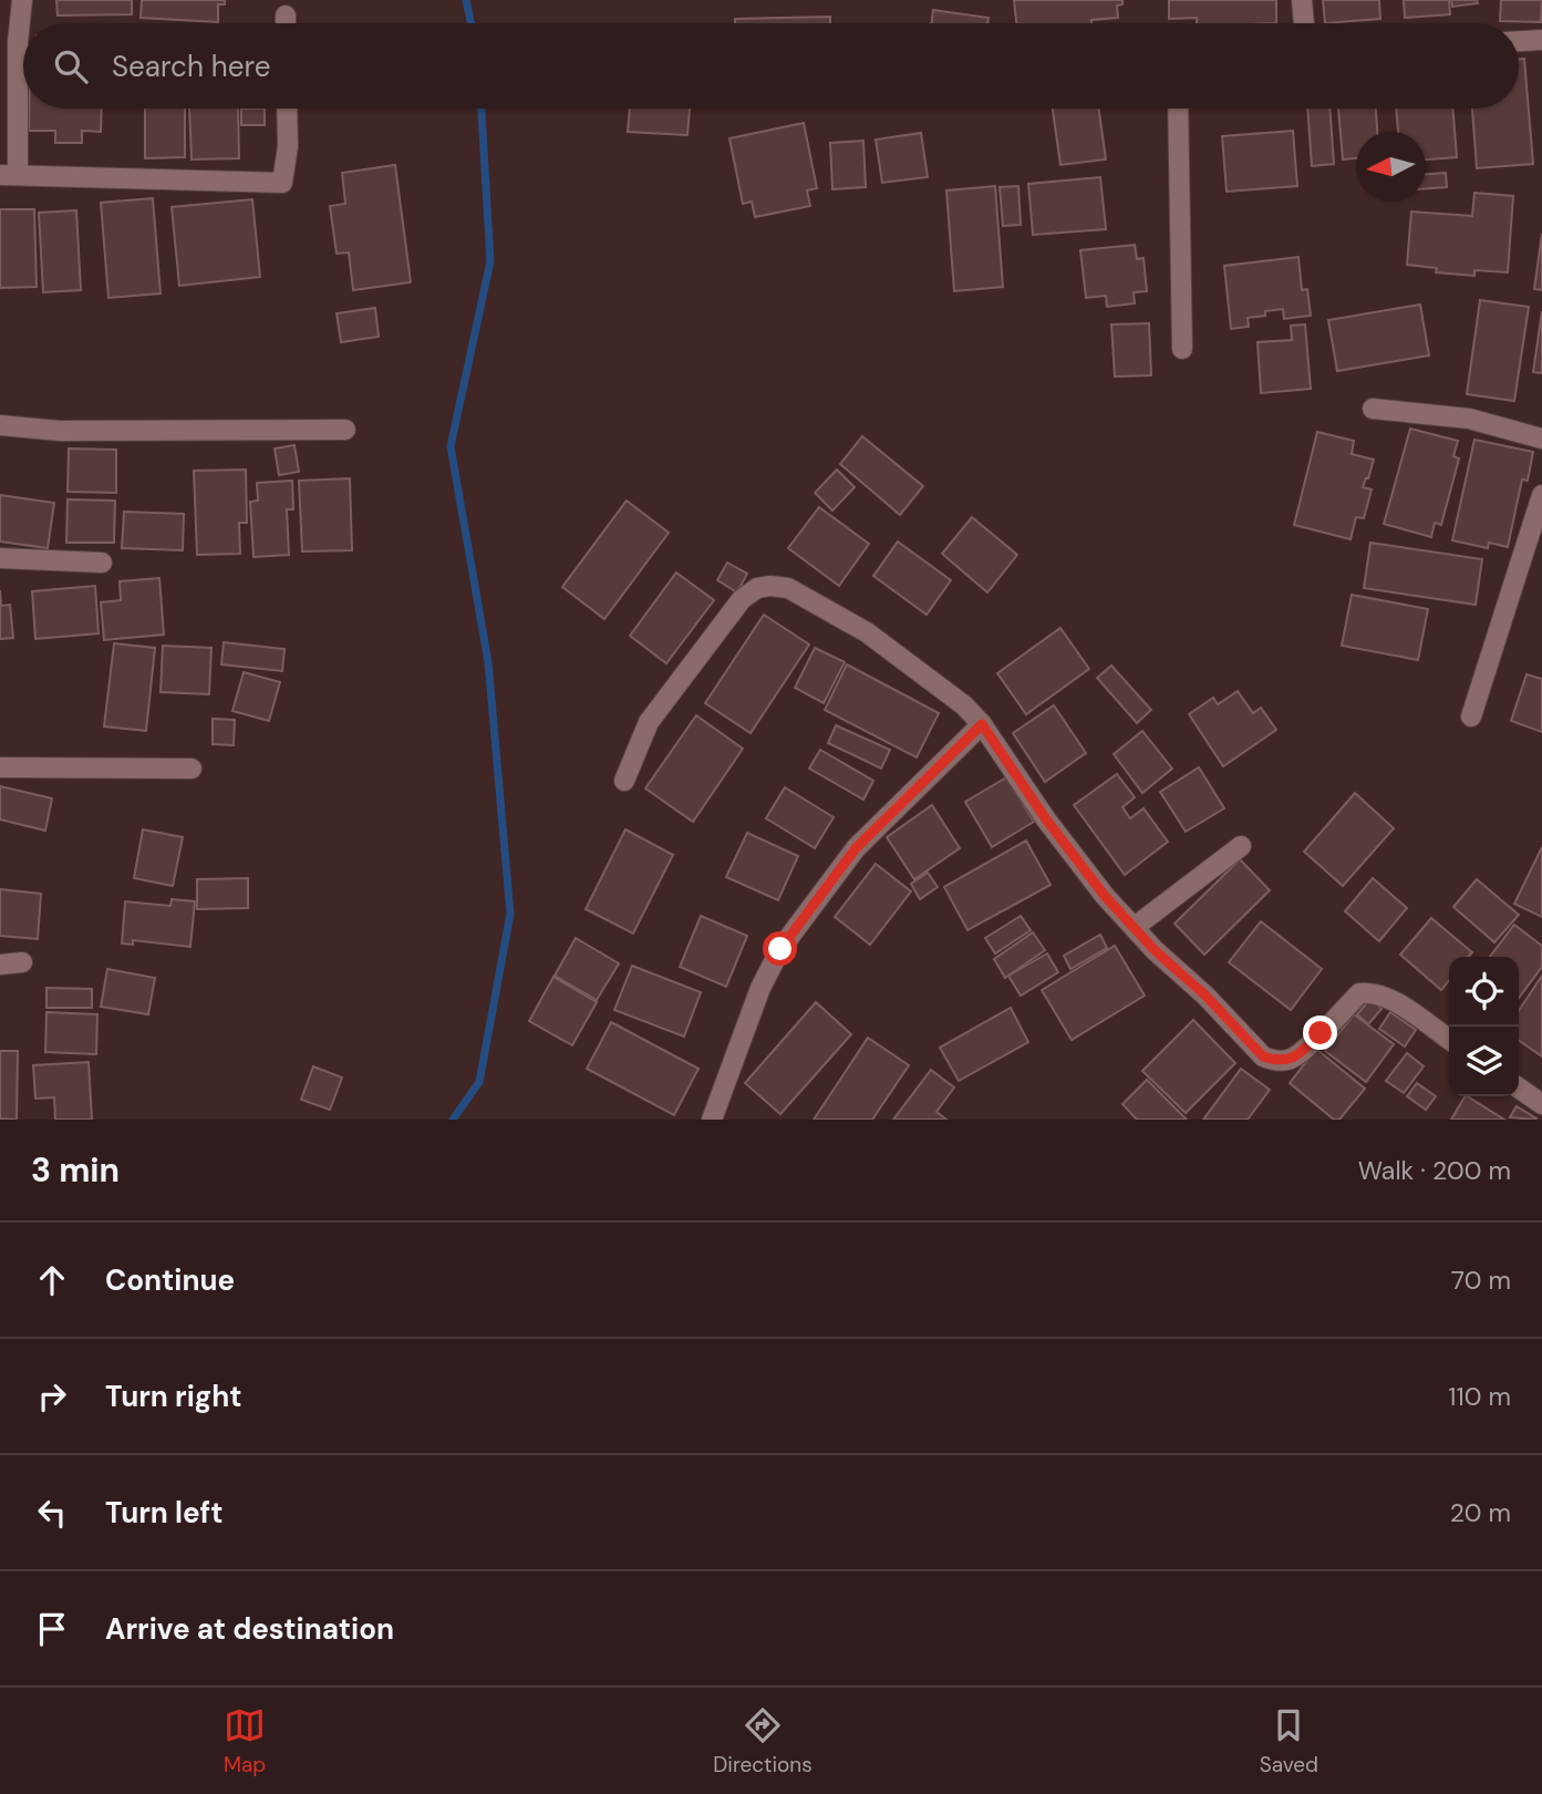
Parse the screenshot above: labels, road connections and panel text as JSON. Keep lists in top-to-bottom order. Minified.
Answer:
{"north":"left","page":{"search":"Search here","heading":["3 min","Walk · 200 m"],"list":[["Continue","70 m"],["Turn right","110 m"],["Turn left","20 m"],"Arrive at destination"],"nav":["Map","Directions","Saved"]}}
